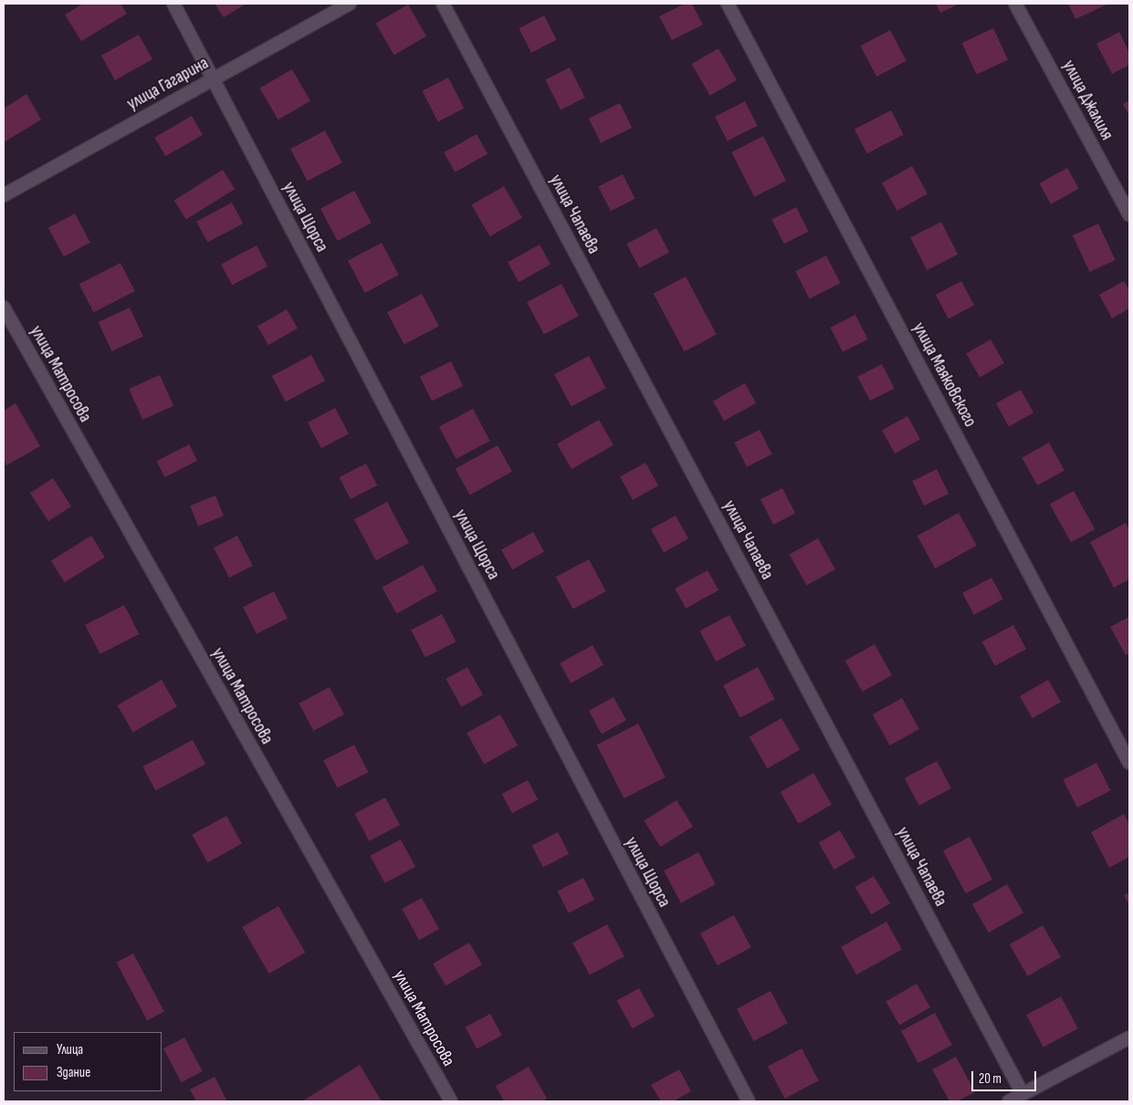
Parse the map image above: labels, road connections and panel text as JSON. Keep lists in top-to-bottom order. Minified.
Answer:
{"streets":{"street":["улица Гагарина","улица Джалиля","улица Чапаева","улица Щорса","улица Матросова","улица Маяковского"]},"crossings":[["улица Гагарина","улица Щорса"]],"legend":["Улица","Здание"],"scale_bar":"20 m"}
